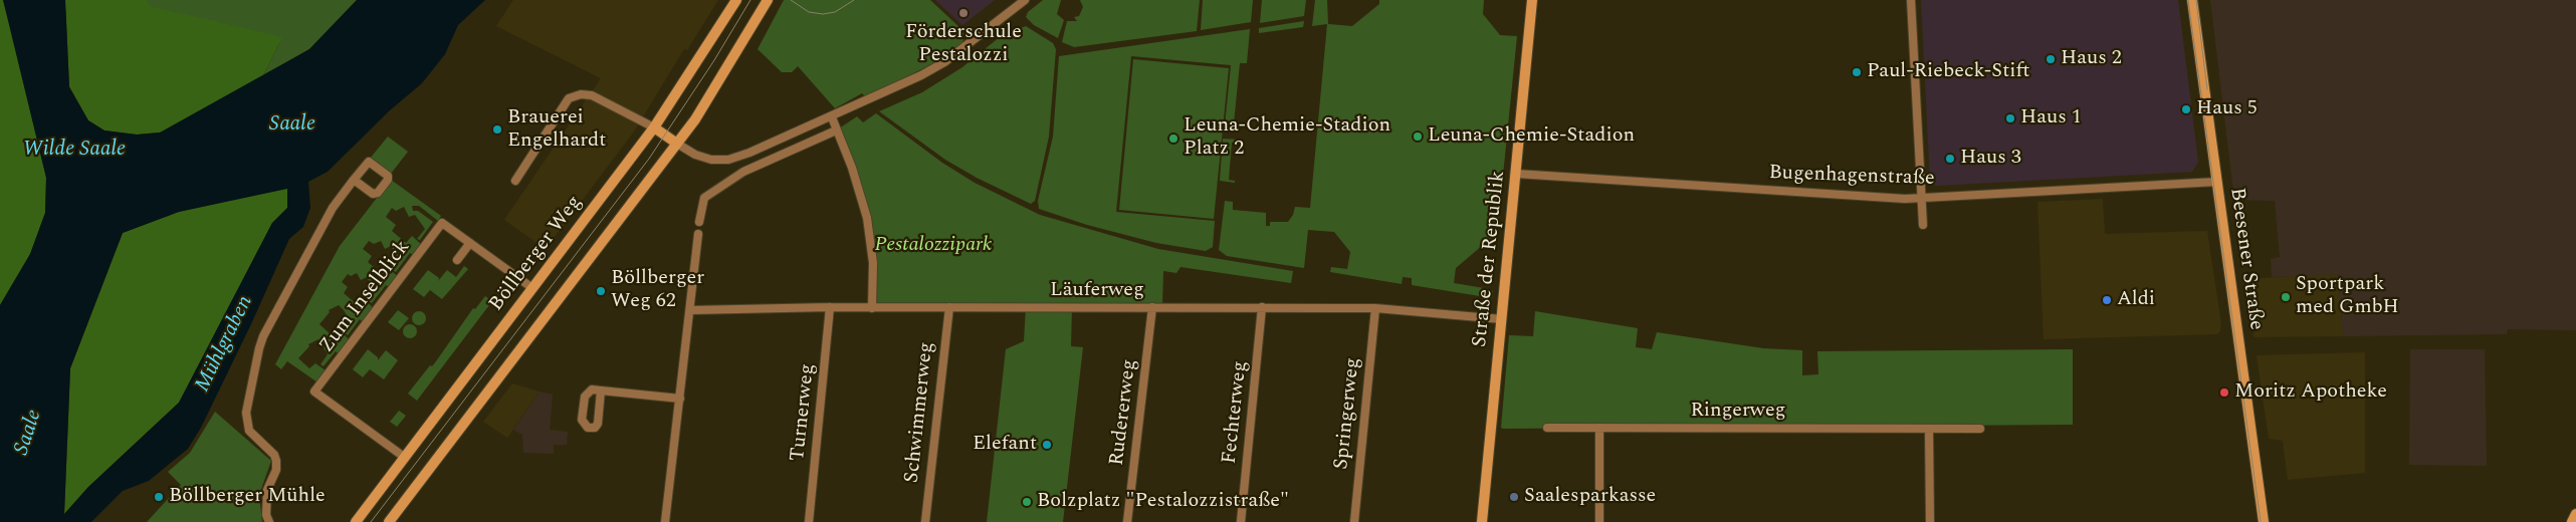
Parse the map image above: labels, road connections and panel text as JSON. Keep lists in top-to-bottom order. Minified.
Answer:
{"streets":{"street":["Bugenhagenstraße","Böllberger Weg","Straße der Republik","Beesener Straße","Läuferweg","Zum Inselblick","Ringerweg","Turnerweg","Schwimmerweg","Rudererweg","Fechterweg","Springerweg"]},"crossings":[["Bugenhagenstraße","Straße der Republik"],["Bugenhagenstraße","Beesener Straße"],["Böllberger Weg","Zum Inselblick"],["Straße der Republik","Läuferweg"],["Läuferweg","Turnerweg"],["Läuferweg","Schwimmerweg"],["Läuferweg","Rudererweg"],["Läuferweg","Fechterweg"],["Läuferweg","Springerweg"]],"water":["Saale","Wilde Saale","Mühlgraben"],"parks":["Pestalozzipark"],"places":["Förderschule Pestalozzi","Haus 2","Paul-Riebeck-Stift","Haus 5","Haus 1","Brauerei Engelhardt","Leuna-Chemie-Stadion","Leuna-Chemie-Stadion Platz 2","Haus 3","Böllberger Weg 62","Sportpark med GmbH","Aldi","Moritz Apotheke","Elefant","Böllberger Mühle","Saalesparkasse","Bolzplatz \"Pestalozzistraße\""]}
